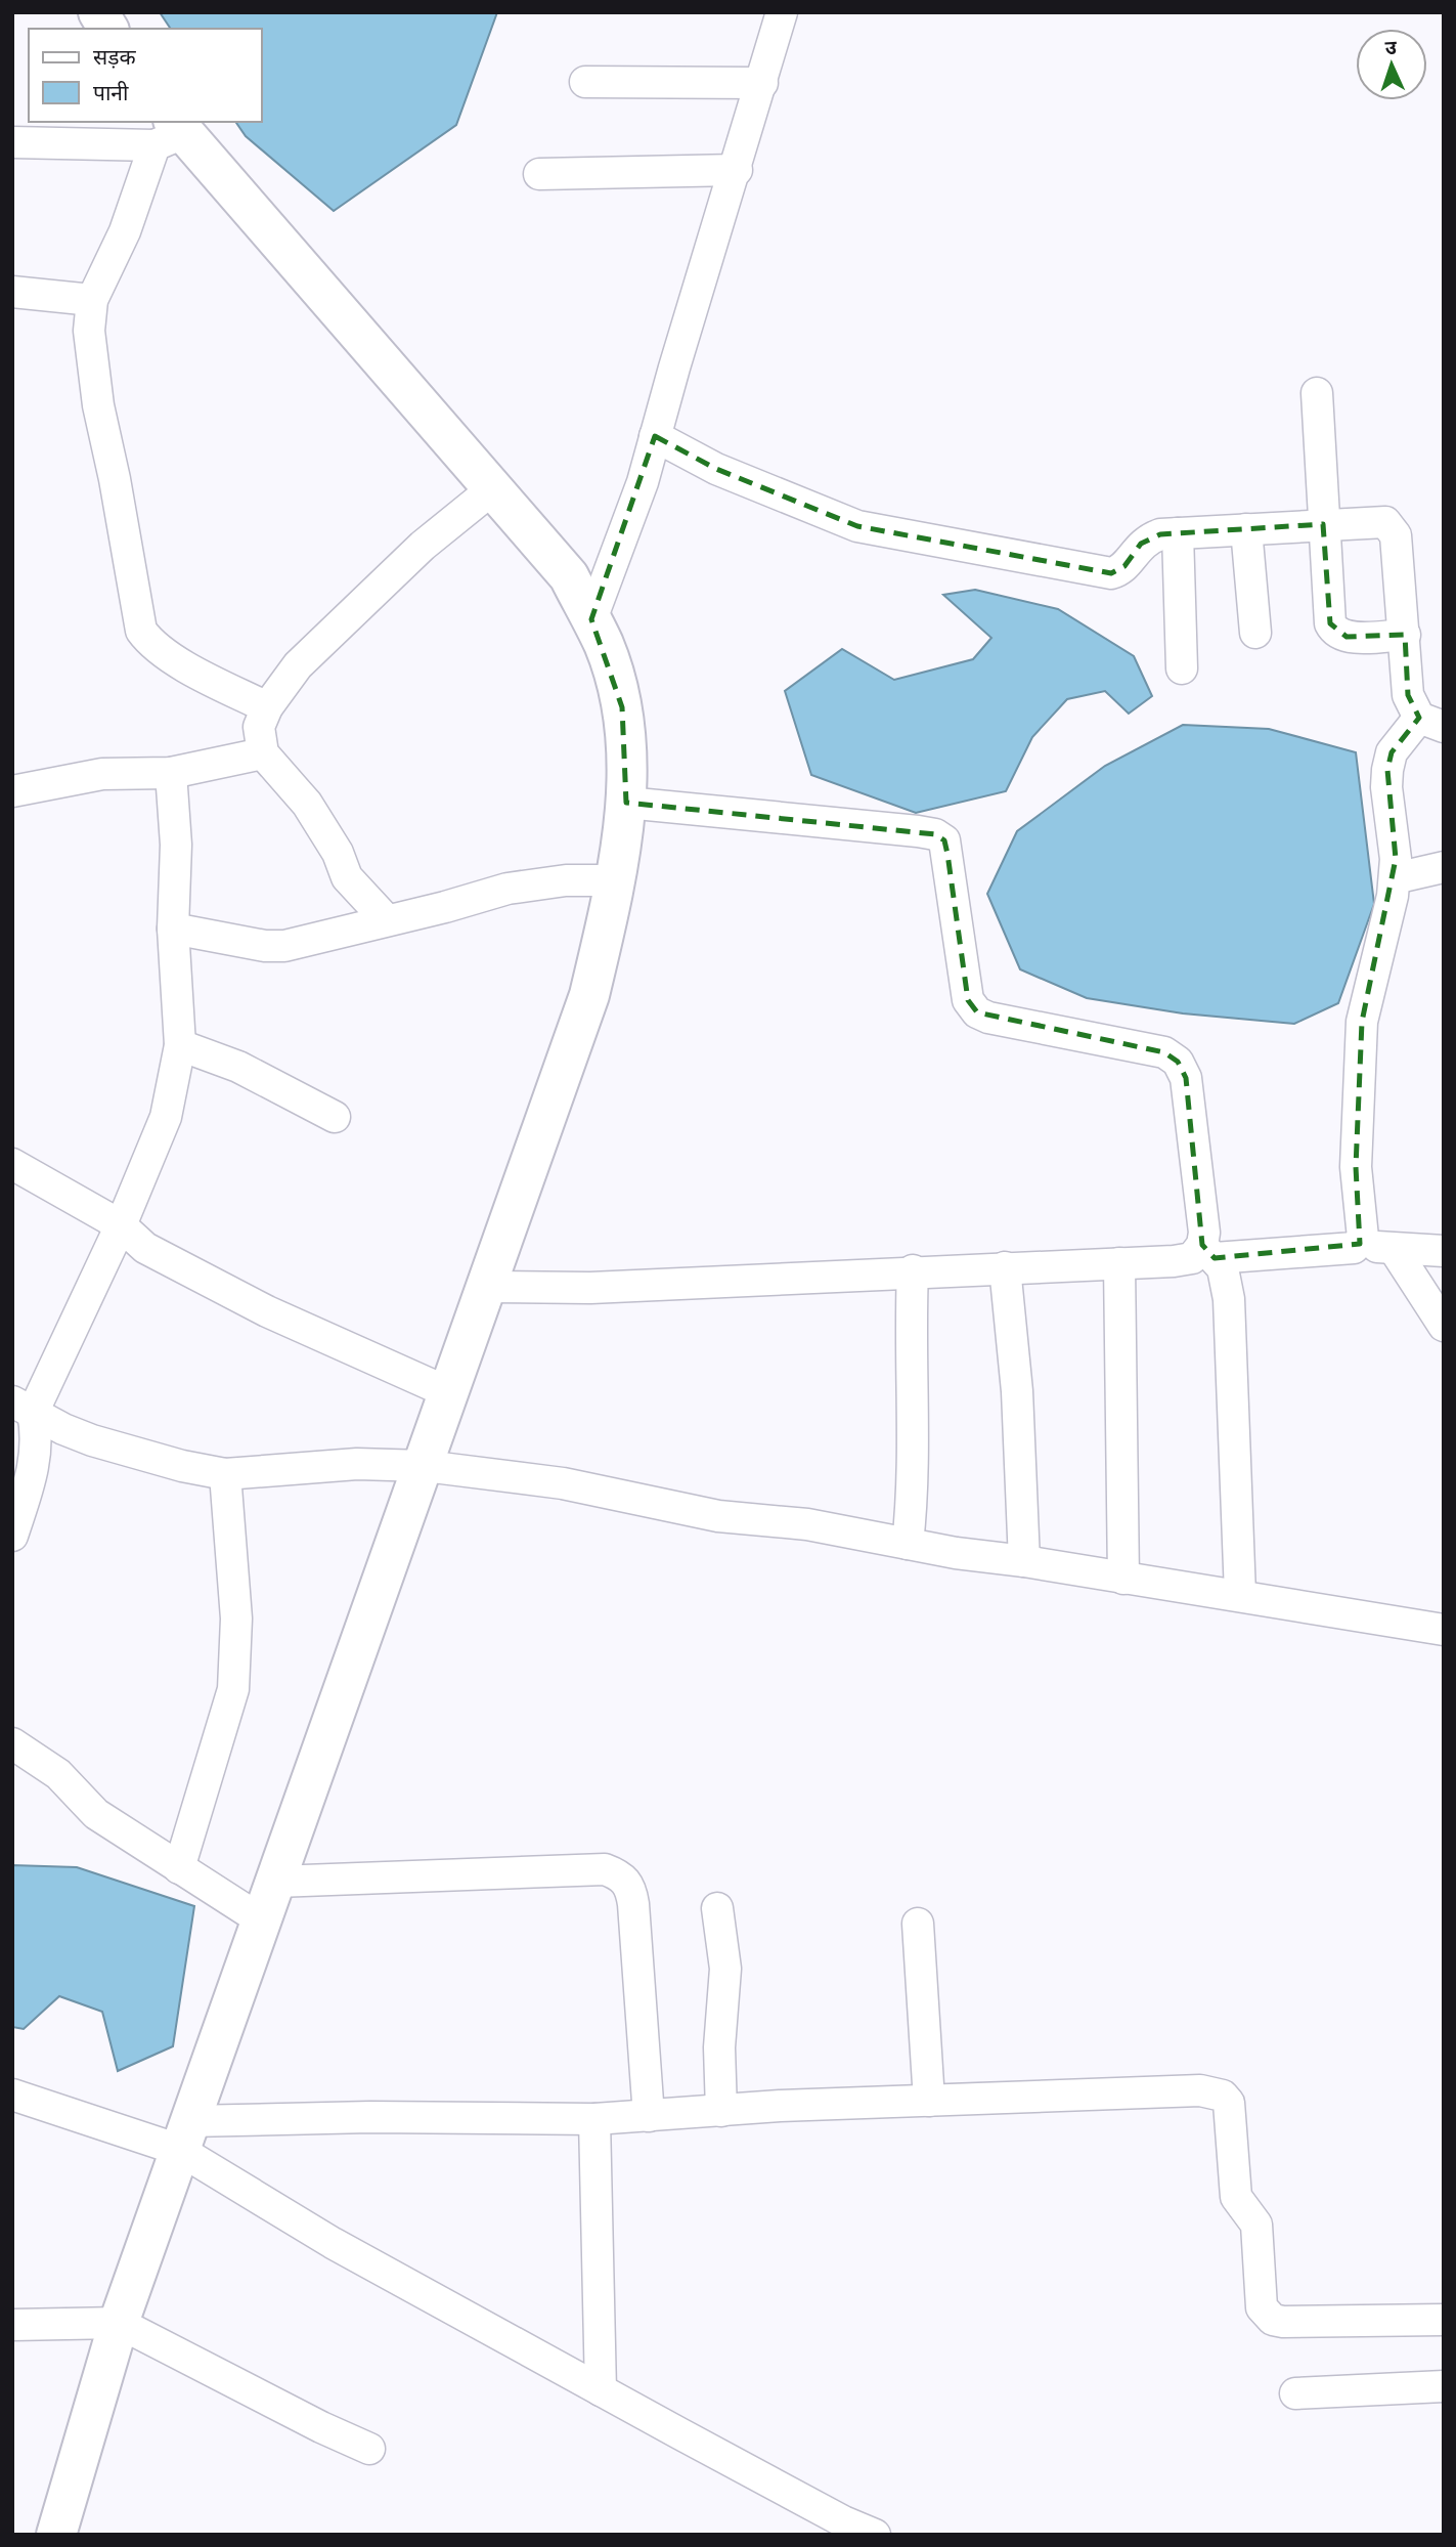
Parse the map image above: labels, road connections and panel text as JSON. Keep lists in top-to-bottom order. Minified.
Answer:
{"legend":["सड़क","पानी"],"north":"top"}
